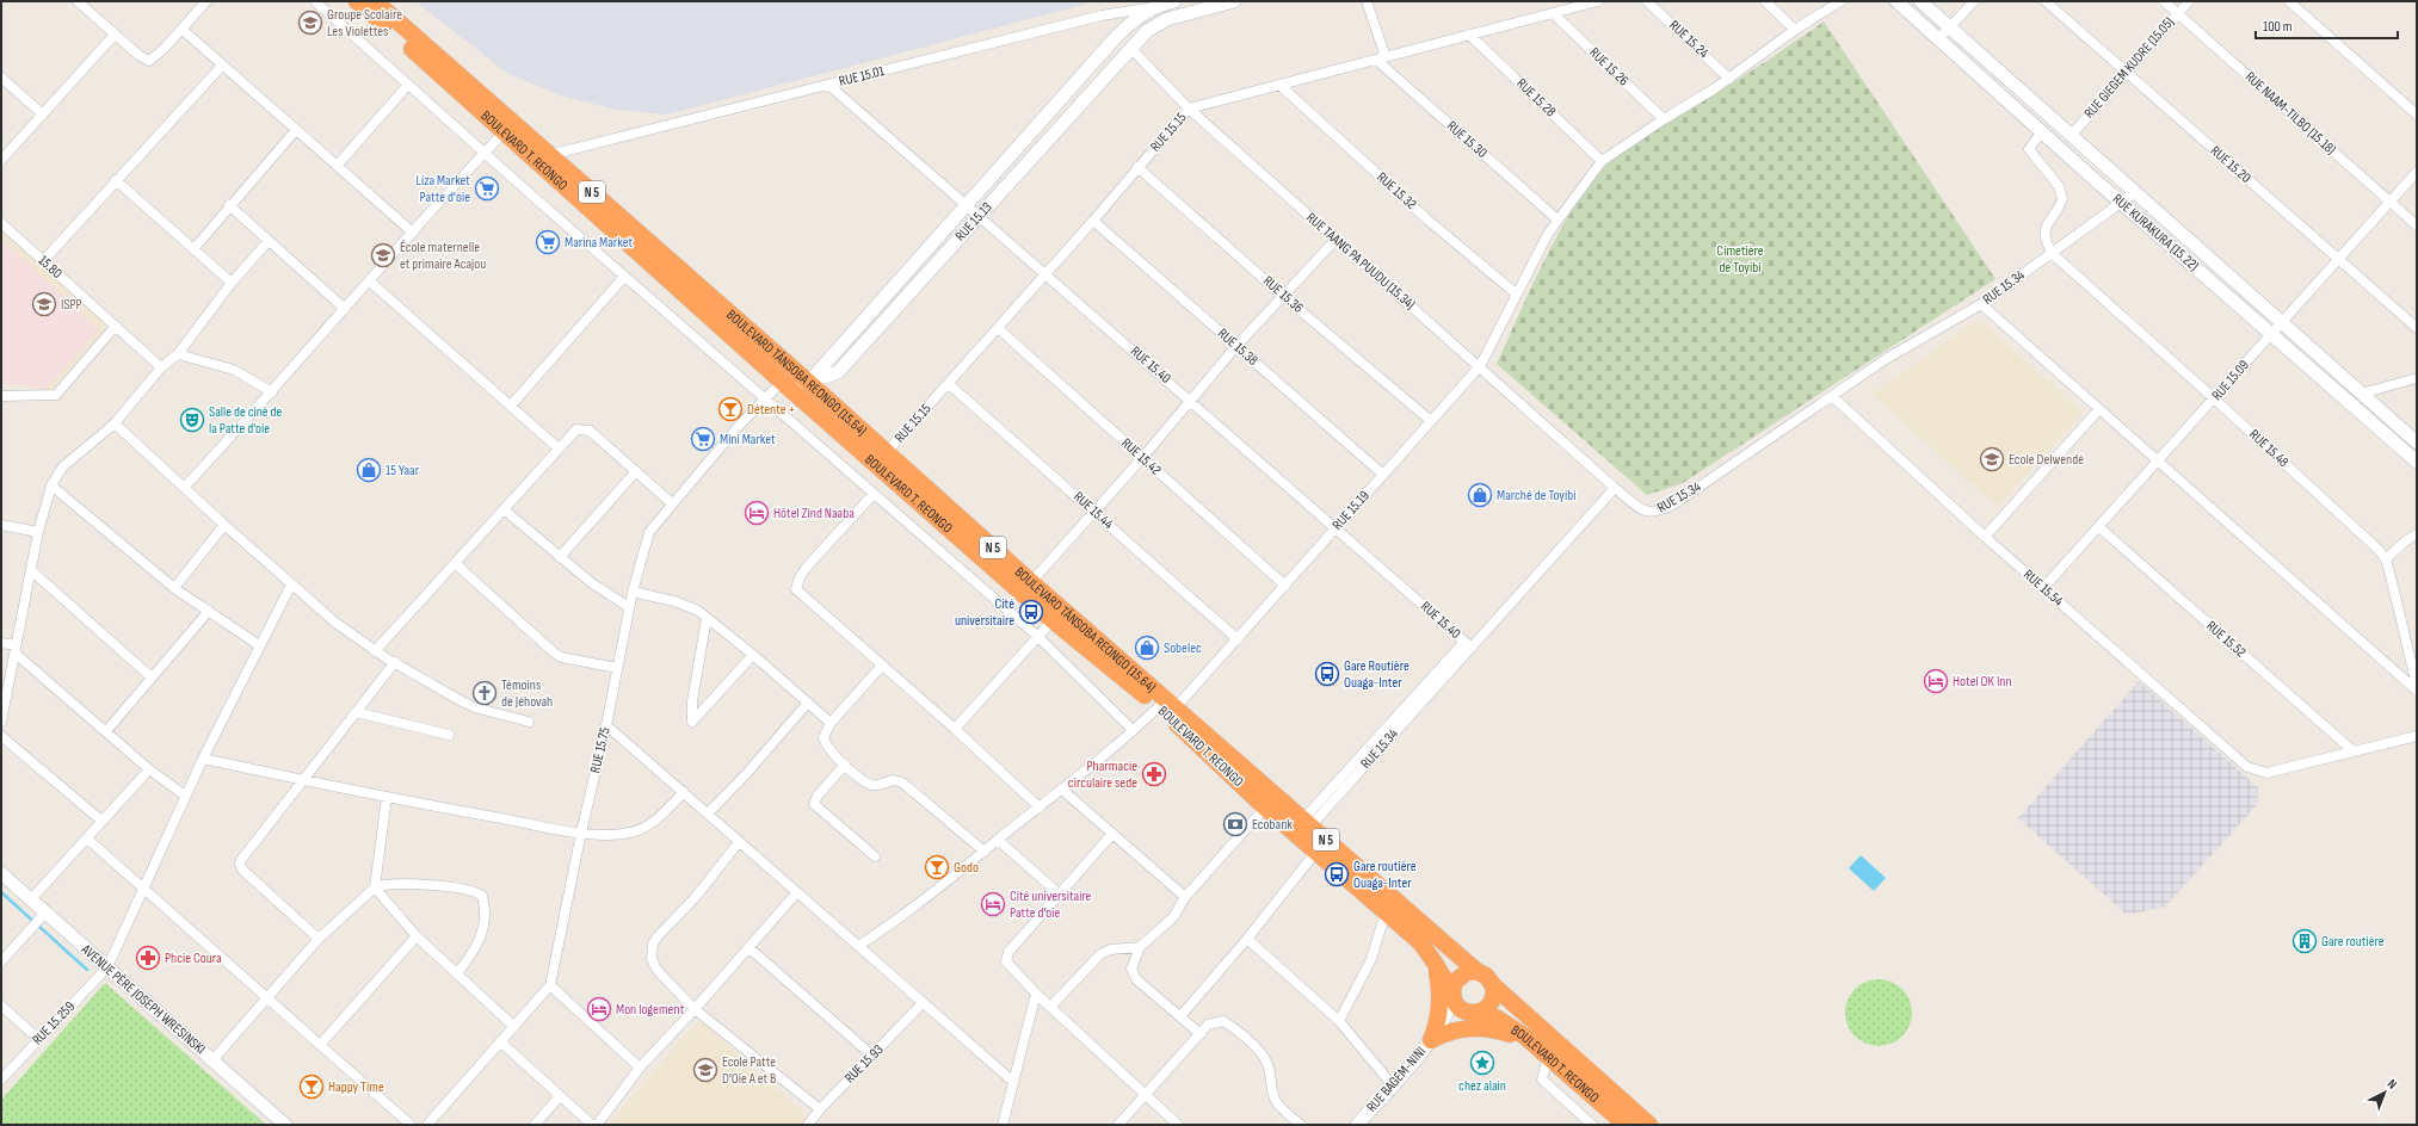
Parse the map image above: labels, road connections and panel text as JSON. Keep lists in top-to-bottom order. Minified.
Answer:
{"streets":{"highway":["BOULEVARD T. REONGO","N 5","BOULEVARD TÂNSOBA REONGO (15.64)"],"main road":["RUE 15.01","RUE 15.13","RUE KURAKURA (15.22)","AVENUE PÈRE JOSEPH WRESINSKI","RUE BAGEM-NINI"],"street":["RUE 15.24","RUE 15.26","RUE GIEGEM KUDRE (15.05)","RUE 15.28","RUE NAAM-TILBO (15.18)","RUE 15.15","RUE 15.30","RUE 15.20","RUE 15.32","RUE TAANG PA PUUDU (15.34)","15.80","RUE 15.34","RUE 15.36","RUE 15.38","RUE 15.40","RUE 15.09","RUE 15.48","RUE 15.42","RUE 15.44","RUE 15.19","RUE 15.54","RUE 15.52","RUE 15.75","RUE 15.259","RUE 15.93"]},"crossings":[["RUE 15.24","RUE 15.19"],["RUE 15.26","RUE 15.15"],["RUE 15.26","RUE 15.19"],["RUE GIEGEM KUDRE (15.05)","RUE NAAM-TILBO (15.18)"],["RUE GIEGEM KUDRE (15.05)","RUE 15.20"],["RUE GIEGEM KUDRE (15.05)","RUE KURAKURA (15.22)"],["RUE 15.01","RUE 15.13"],["RUE 15.01","RUE 15.40"],["RUE 15.01","BOULEVARD TÂNSOBA REONGO (15.64)"],["RUE 15.28","RUE 15.15"],["RUE 15.28","RUE 15.19"],["RUE NAAM-TILBO (15.18)","RUE 15.09"],["RUE 15.15","RUE 15.30"],["RUE 15.15","RUE 15.32"],["RUE 15.15","RUE TAANG PA PUUDU (15.34)"],["RUE 15.15","RUE 15.36"],["RUE 15.15","RUE 15.38"],["RUE 15.15","RUE 15.40"],["RUE 15.15","BOULEVARD TÂNSOBA REONGO (15.64)"],["RUE 15.15","RUE 15.42"],["RUE 15.15","RUE 15.44"],["RUE 15.30","RUE 15.19"],["BOULEVARD T. REONGO","N 5"],["BOULEVARD T. REONGO","RUE 15.13"],["BOULEVARD T. REONGO","RUE 15.34"],["BOULEVARD T. REONGO","BOULEVARD TÂNSOBA REONGO (15.64)"],["BOULEVARD T. REONGO","RUE 15.19"],["BOULEVARD T. REONGO","RUE 15.75"],["RUE 15.20","RUE 15.09"],["RUE 15.32","RUE 15.19"],["N 5","BOULEVARD TÂNSOBA REONGO (15.64)"],["RUE 15.13","RUE TAANG PA PUUDU (15.34)"],["RUE 15.13","RUE 15.40"],["RUE 15.13","BOULEVARD TÂNSOBA REONGO (15.64)"],["RUE 15.13","RUE 15.75"],["RUE KURAKURA (15.22)","RUE 15.34"],["RUE KURAKURA (15.22)","RUE 15.09"],["RUE TAANG PA PUUDU (15.34)","RUE 15.34"],["RUE TAANG PA PUUDU (15.34)","RUE 15.19"],["RUE 15.34","RUE 15.40"],["RUE 15.34","BOULEVARD TÂNSOBA REONGO (15.64)"],["RUE 15.34","RUE 15.48"],["RUE 15.34","RUE 15.54"],["RUE 15.36","RUE 15.19"],["RUE 15.38","RUE 15.19"],["RUE 15.40","RUE 15.19"],["BOULEVARD TÂNSOBA REONGO (15.64)","RUE 15.19"],["RUE 15.09","RUE 15.48"],["RUE 15.09","RUE 15.54"],["RUE 15.09","RUE 15.52"],["RUE 15.42","RUE 15.19"],["RUE 15.44","RUE 15.19"],["RUE 15.54","RUE 15.52"],["AVENUE PÈRE JOSEPH WRESINSKI","RUE 15.259"]],"parks":["Cimetière de Toyibi"],"places":{"school or university":["Groupe Scolaire Les Violettes","École maternelle et primaire Acajou","ISPP","Ecole Delwendé","Ecole Patte D'Oie A et B"],"supermarket":["Liza Market Patte d'oie","Marina Market","Mini Market"],"bar":["Détente +","Godo","Happy Time"],"theatre":["Salle de ciné de la Patte d'oie"],"shop":["15 Yaar","Marché de Toyibi","Sobelec"],"hotel":["Hôtel Zind Naaba","Hotel OK Inn","Cité universitaire Patte d'oie","Mon logement"],"bus stop":["Cité universitaire","Gare Routière Ouaga-Inter","Gare routière Ouaga-Inter"],"church":["Témoins de Jéhovah"],"pharmacy":["Pharmacie circulaire sede","Phcie Coura"],"bank":["Ecobank"],"building":["Gare routière"],"place":["chez alain"]},"scale_bar":"100 m","north":"top right"}
